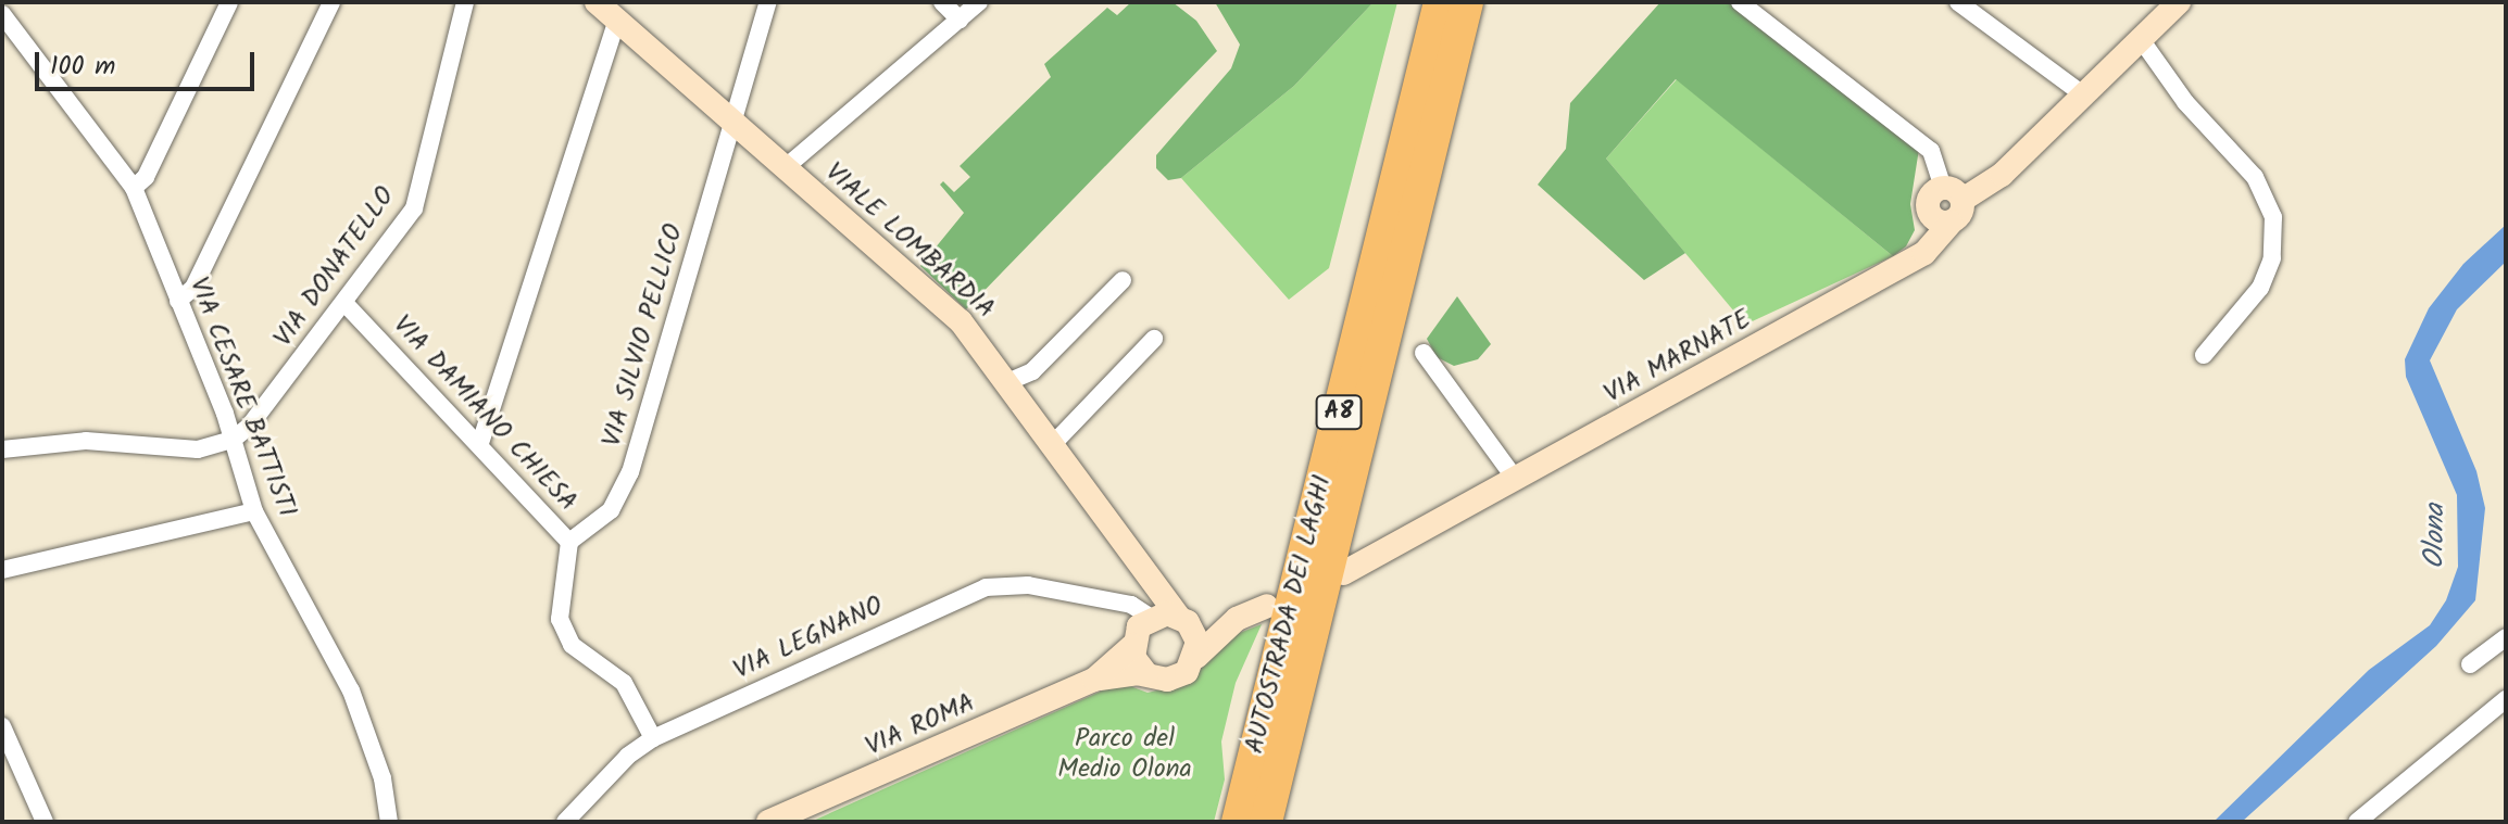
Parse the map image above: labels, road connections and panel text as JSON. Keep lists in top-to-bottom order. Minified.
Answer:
{"streets":{"highway":["A8","AUTOSTRADA DEI LAGHI"],"street":["VIALE LOMBARDIA","VIA DONATELLO","VIA SILVIO PELLICO","VIA MARNATE","VIA CESARE BATTISTI","VIA DAMIANO CHIESA","VIA LEGNANO","VIA ROMA"]},"crossings":[["VIALE LOMBARDIA","VIA SILVIO PELLICO"],["VIALE LOMBARDIA","VIA LEGNANO"],["VIALE LOMBARDIA","VIA ROMA"],["VIA DONATELLO","VIA CESARE BATTISTI"],["VIA DONATELLO","VIA DAMIANO CHIESA"],["VIA SILVIO PELLICO","VIA DAMIANO CHIESA"],["VIA DAMIANO CHIESA","VIA LEGNANO"],["VIA LEGNANO","VIA ROMA"]],"water":["Olona"],"parks":["Parco del Medio Olona"],"scale_bar":"100 m"}
